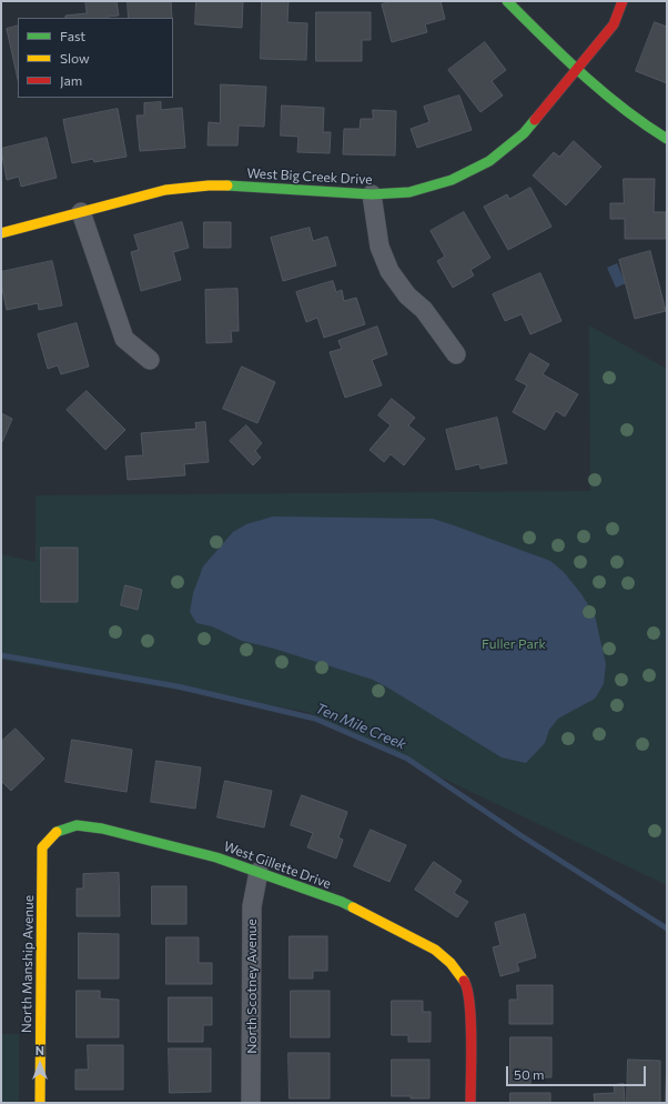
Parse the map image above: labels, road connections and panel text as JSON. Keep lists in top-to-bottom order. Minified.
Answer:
{"streets":{"street":["West Big Creek Drive","West Gillette Drive","North Manship Avenue","North Scotney Avenue"]},"crossings":[["West Gillette Drive","North Manship Avenue"],["West Gillette Drive","North Scotney Avenue"]],"water":["Ten Mile Creek"],"parks":["Fuller Park"],"legend":["Fast","Slow","Jam"],"scale_bar":"50 m","north":"top"}
